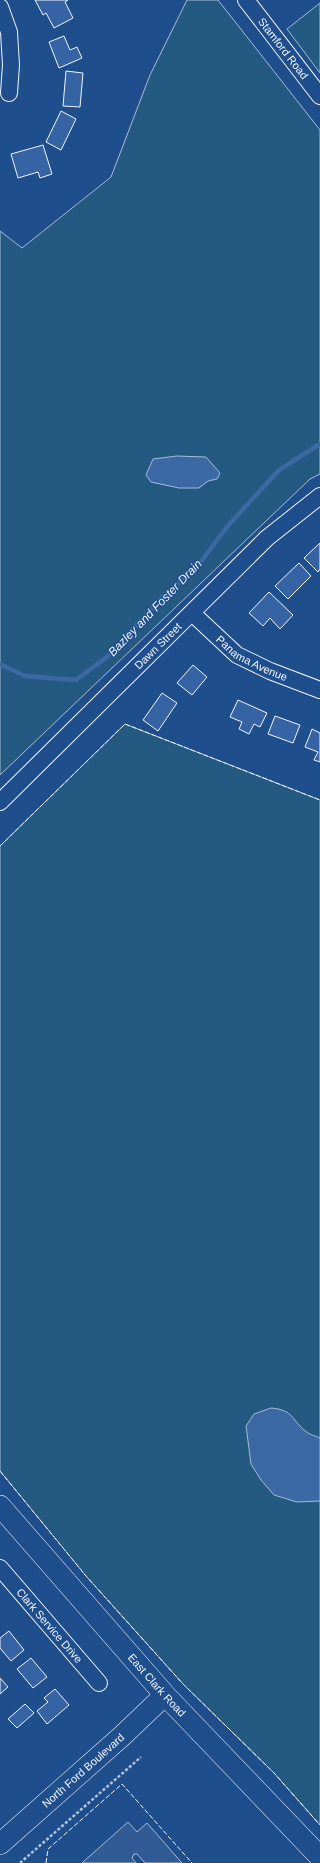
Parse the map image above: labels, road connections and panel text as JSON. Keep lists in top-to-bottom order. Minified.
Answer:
{"streets":{"main road":["East Clark Road","North Ford Boulevard"],"street":["Stamford Road","Dawn Street","Panama Avenue","Clark Service Drive"]},"crossings":[["Dawn Street","Panama Avenue"],["East Clark Road","North Ford Boulevard"]],"water":["Bazley and Foster Drain"]}
